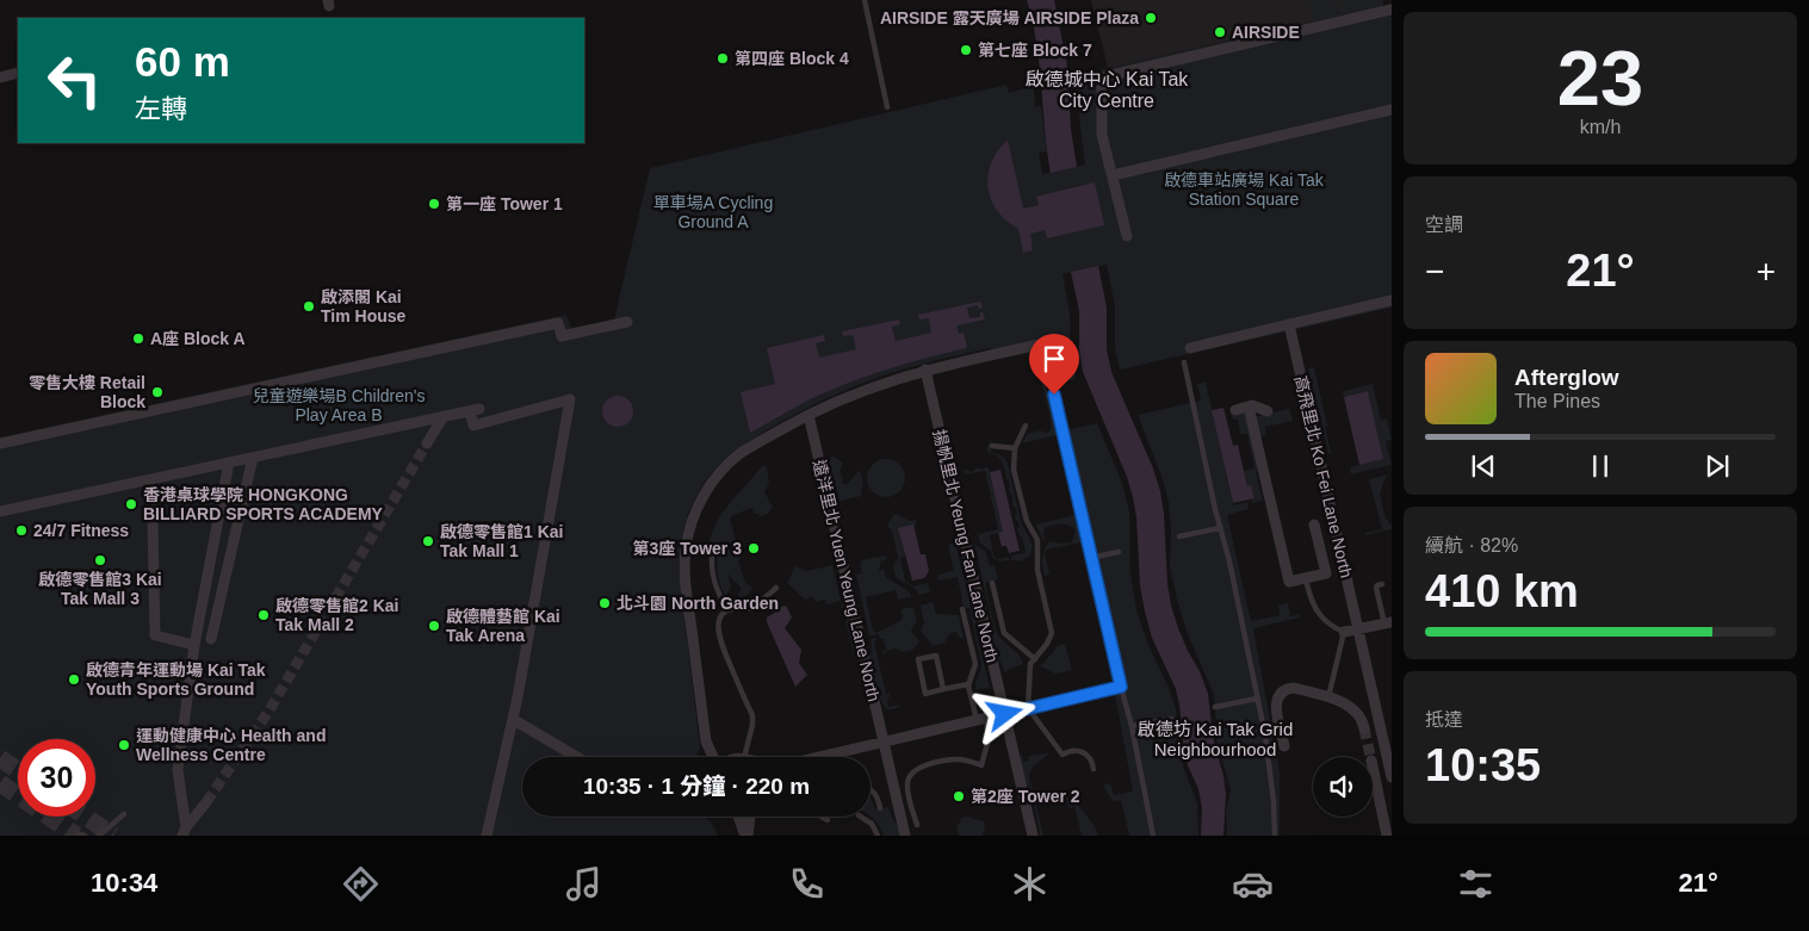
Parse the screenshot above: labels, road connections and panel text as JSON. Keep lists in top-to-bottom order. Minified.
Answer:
{"streets":{"street":["高飛里北 Ko Fei Lane North","揚帆里北 Yeung Fan Lane North","遠洋里北 Yuen Yeung Lane North"]},"districts":["啟德城中心 Kai Tak City Centre","啟德坊 Kai Tak Grid Neighbourhood"],"parks":["啟德車站廣場 Kai Tak Station Square","單車場A Cycling Ground A","兒童遊樂場B Children's Play Area B"],"places":["AIRSIDE 露天廣場 AIRSIDE Plaza","AIRSIDE","第七座 Block 7","第四座 Block 4","第一座 Tower 1","啟添閣 Kai Tim House","A座 Block A","零售大樓 Retail Block","香港桌球學院 HONGKONG BILLIARD SPORTS ACADEMY","24/7 Fitness","啟德零售館1 Kai Tak Mall 1","第3座 Tower 3","啟德零售館3 Kai Tak Mall 3","北斗園 North Garden","啟德零售館2 Kai Tak Mall 2","啟德體藝館 Kai Tak Arena","啟德青年運動場 Kai Tak Youth Sports Ground","運動健康中心 Health and Wellness Centre","第2座 Tower 2"],"page":{"tile":[["23","km/h"],"空調",["續航 · 82%","410 km"],["抵達","10:35"]],"turn":["60 m","左轉"],"heat":["−","21°","+"],"song":["Afterglow","The Pines"],"limit":"30","trip":"10:35 · 1 分鐘 · 220 m","tabs":["10:34","21°"]}}
